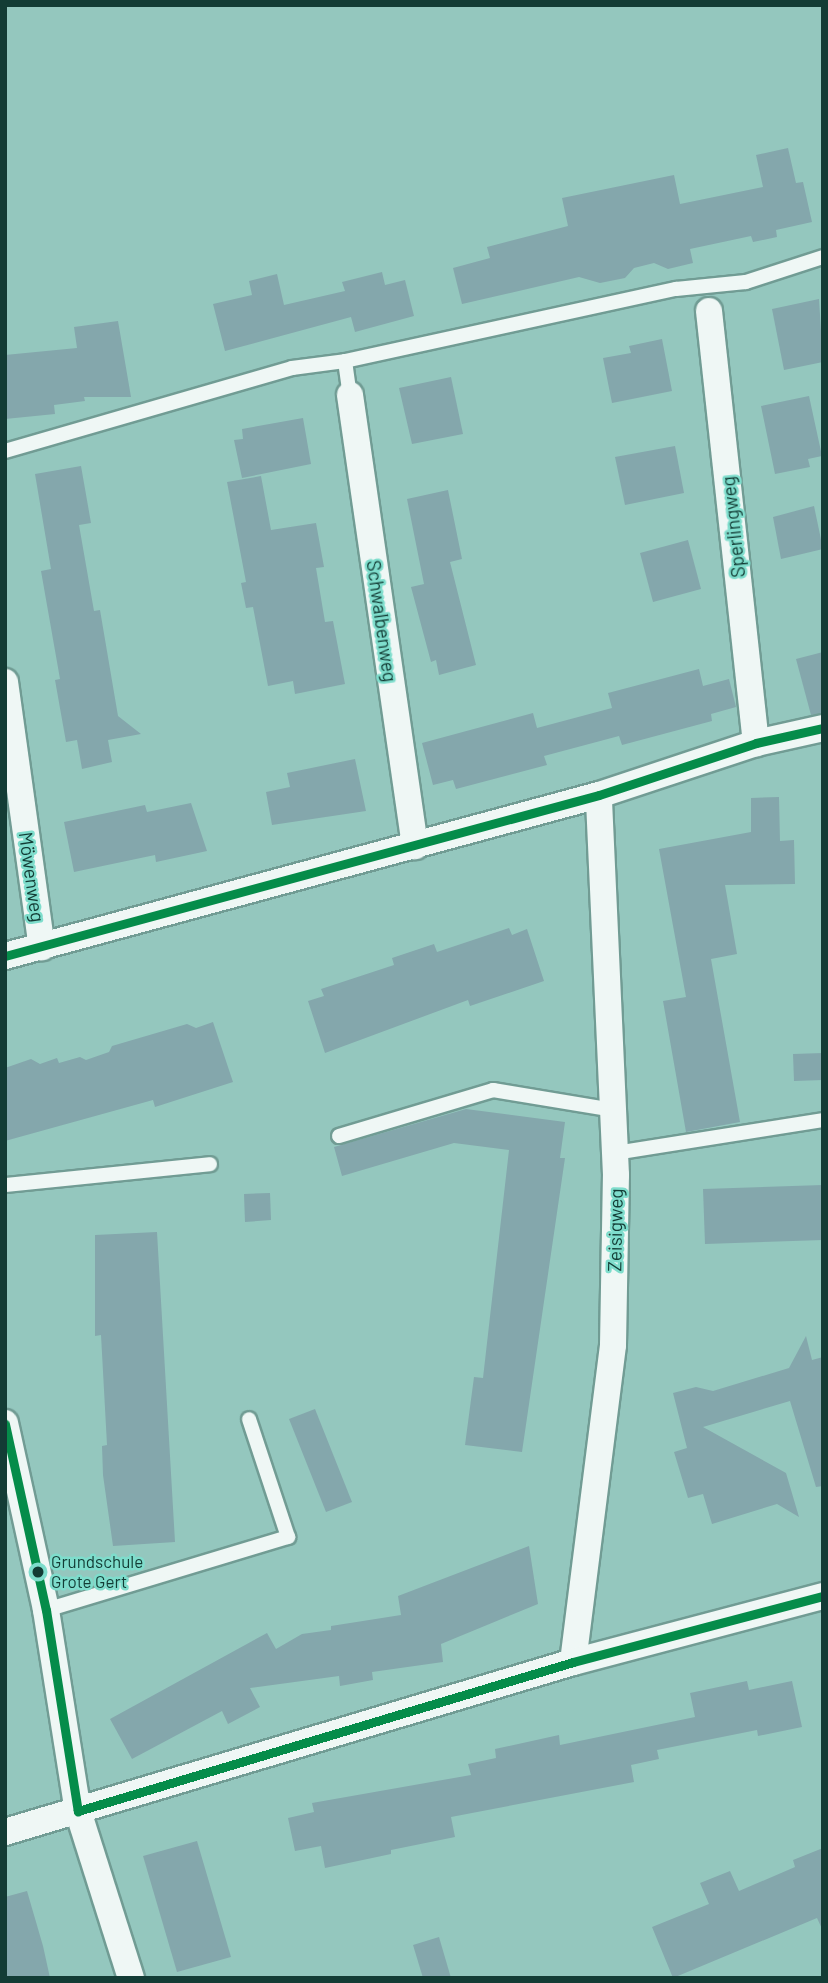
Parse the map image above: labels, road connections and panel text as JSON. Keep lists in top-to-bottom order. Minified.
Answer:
{"streets":{"street":["Sperlingweg","Schwalbenweg","Möwenweg","Zeisigweg"]},"places":["Grundschule Grote Gert"]}
